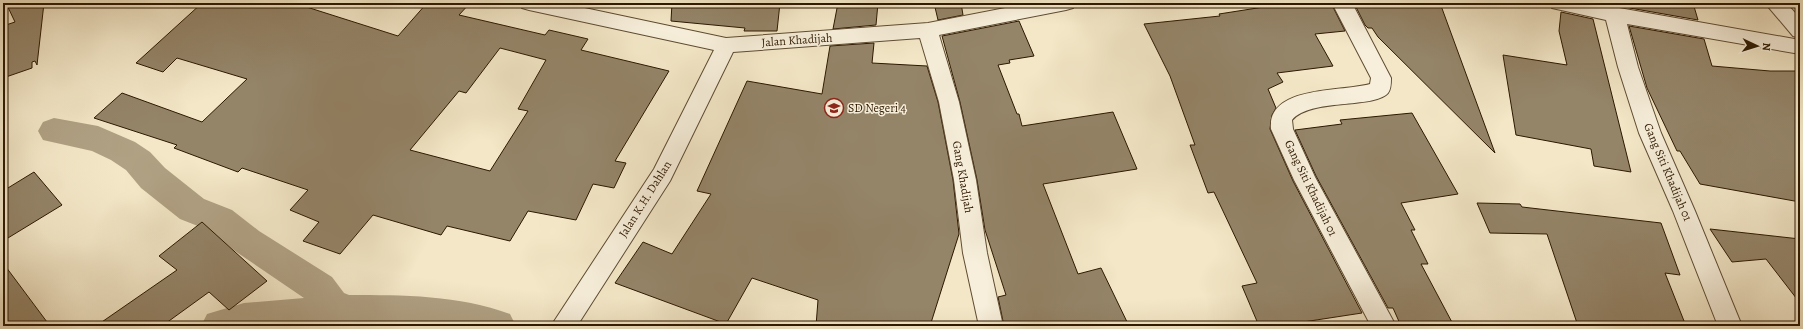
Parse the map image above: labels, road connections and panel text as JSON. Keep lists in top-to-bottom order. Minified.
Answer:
{"streets":{"street":["Jalan Khadijah","Gang Siti Khadijah 01","Gang Khadijah","Jalan K.H. Dahlan"]},"crossings":[["Jalan Khadijah","Gang Khadijah"],["Jalan Khadijah","Jalan K.H. Dahlan"]],"places":{"school or university":["SD Negeri 4"]},"north":"right"}
